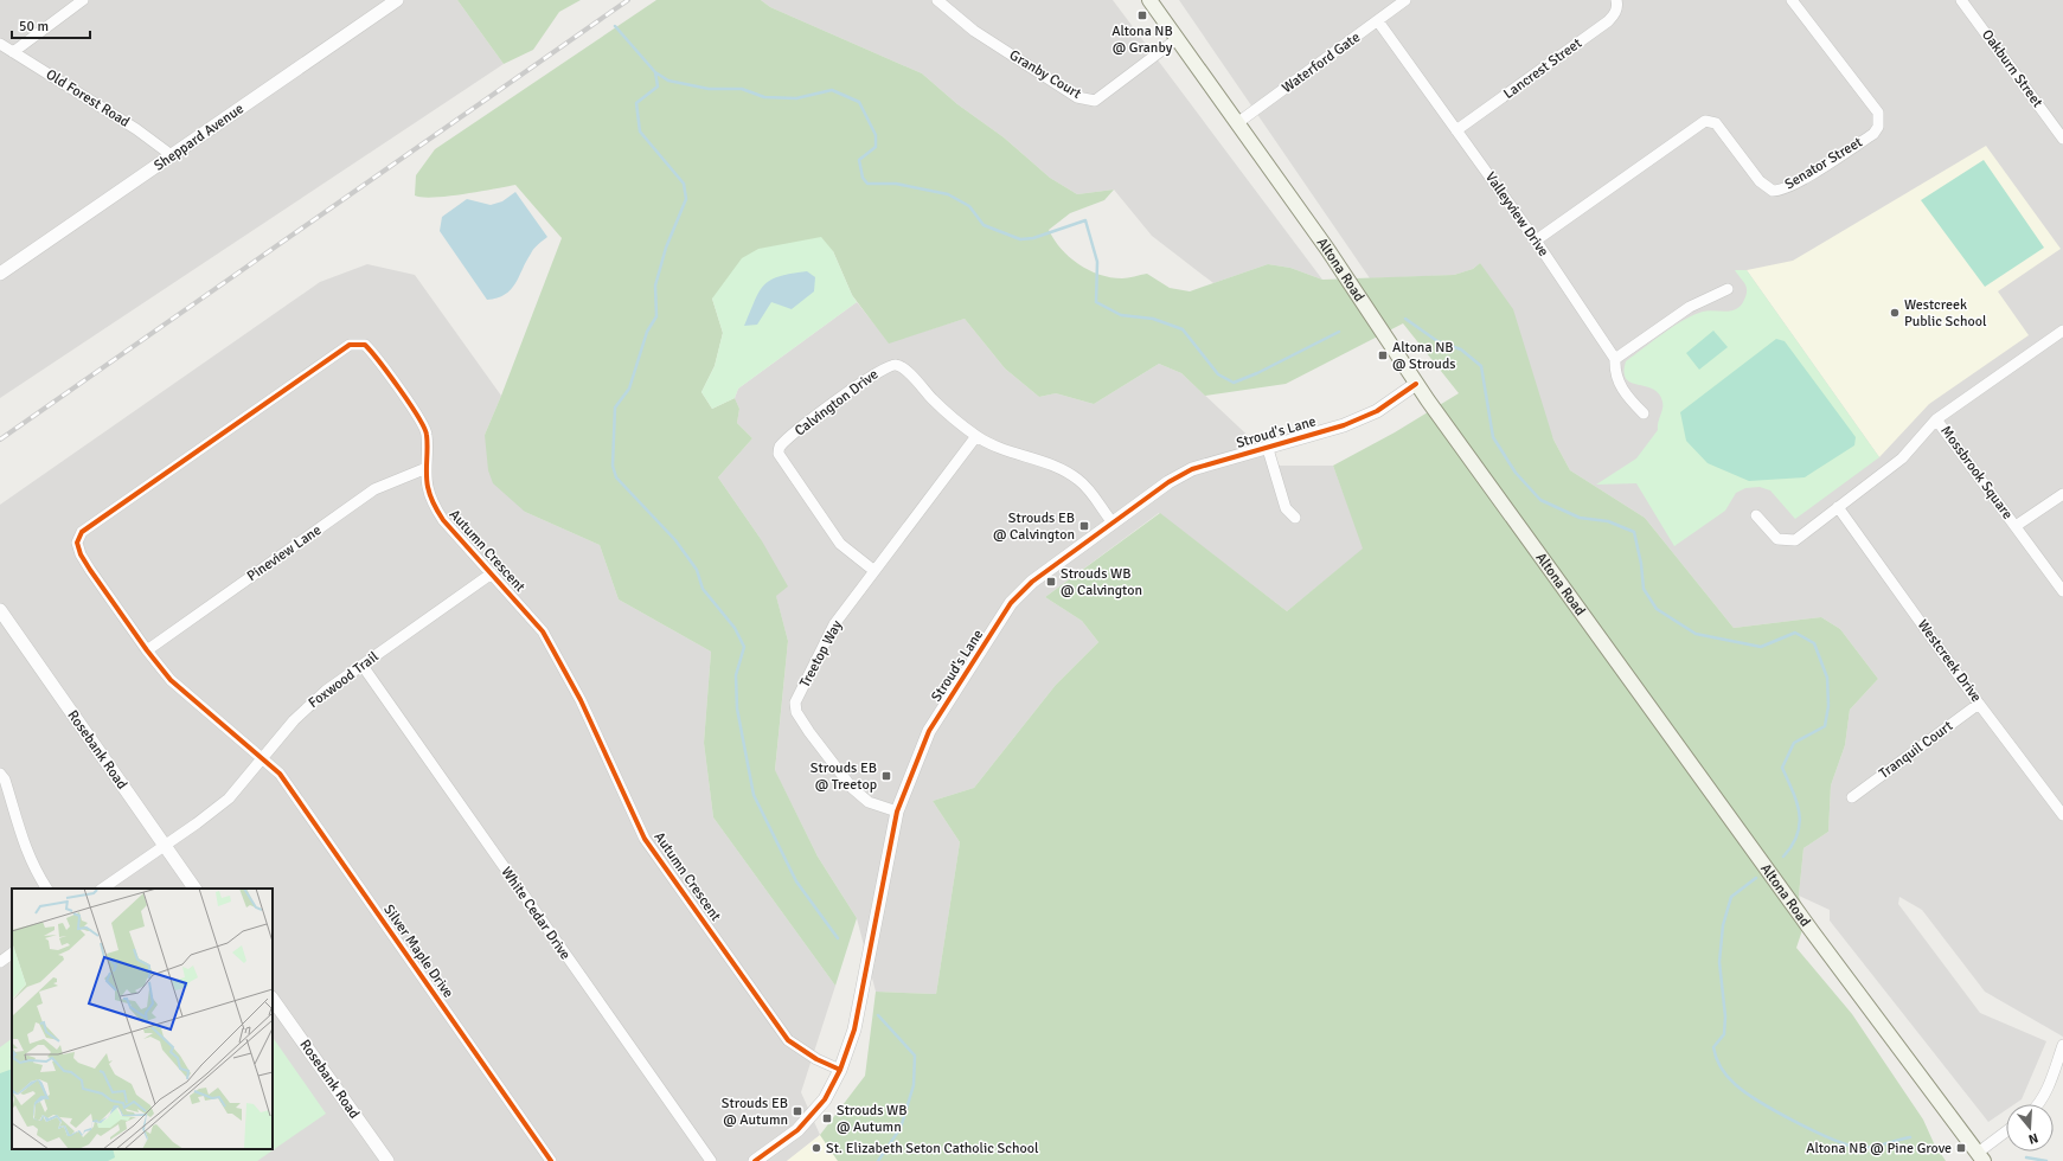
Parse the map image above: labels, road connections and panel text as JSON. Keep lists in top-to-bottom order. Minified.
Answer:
{"streets":{"main road":["Altona Road"],"street":["Waterford Gate","Lancrest Street","Oakburn Street","Granby Court","Old Forest Road","Sheppard Avenue","Senator Street","Valleyview Drive","Calvington Drive","Stroud's Lane","Mossbrook Square","Autumn Crescent","Pineview Lane","Treetop Way","Westcreek Drive","Foxwood Trail","Rosebank Road","Tranquil Court","White Cedar Drive","Silver Maple Drive"]},"crossings":[["Waterford Gate","Valleyview Drive"],["Waterford Gate","Altona Road"],["Lancrest Street","Valleyview Drive"],["Granby Court","Altona Road"],["Old Forest Road","Sheppard Avenue"],["Senator Street","Valleyview Drive"],["Altona Road","Stroud's Lane"],["Calvington Drive","Stroud's Lane"],["Calvington Drive","Treetop Way"],["Stroud's Lane","Autumn Crescent"],["Stroud's Lane","Treetop Way"],["Autumn Crescent","Pineview Lane"],["Autumn Crescent","Foxwood Trail"],["Autumn Crescent","Silver Maple Drive"],["Westcreek Drive","Tranquil Court"],["Foxwood Trail","Rosebank Road"],["Foxwood Trail","White Cedar Drive"],["Foxwood Trail","Silver Maple Drive"]],"places":{"transit":["Altona NB @ Granby","Altona NB @ Strouds","Strouds EB @ Calvington","Strouds WB @ Calvington","Strouds EB @ Treetop","Strouds EB @ Autumn","Strouds WB @ Autumn","Altona NB @ Pine Grove"],"other":["Westcreek Public School","St. Elizabeth Seton Catholic School"]},"scale_bar":"50 m","north":"bottom"}
